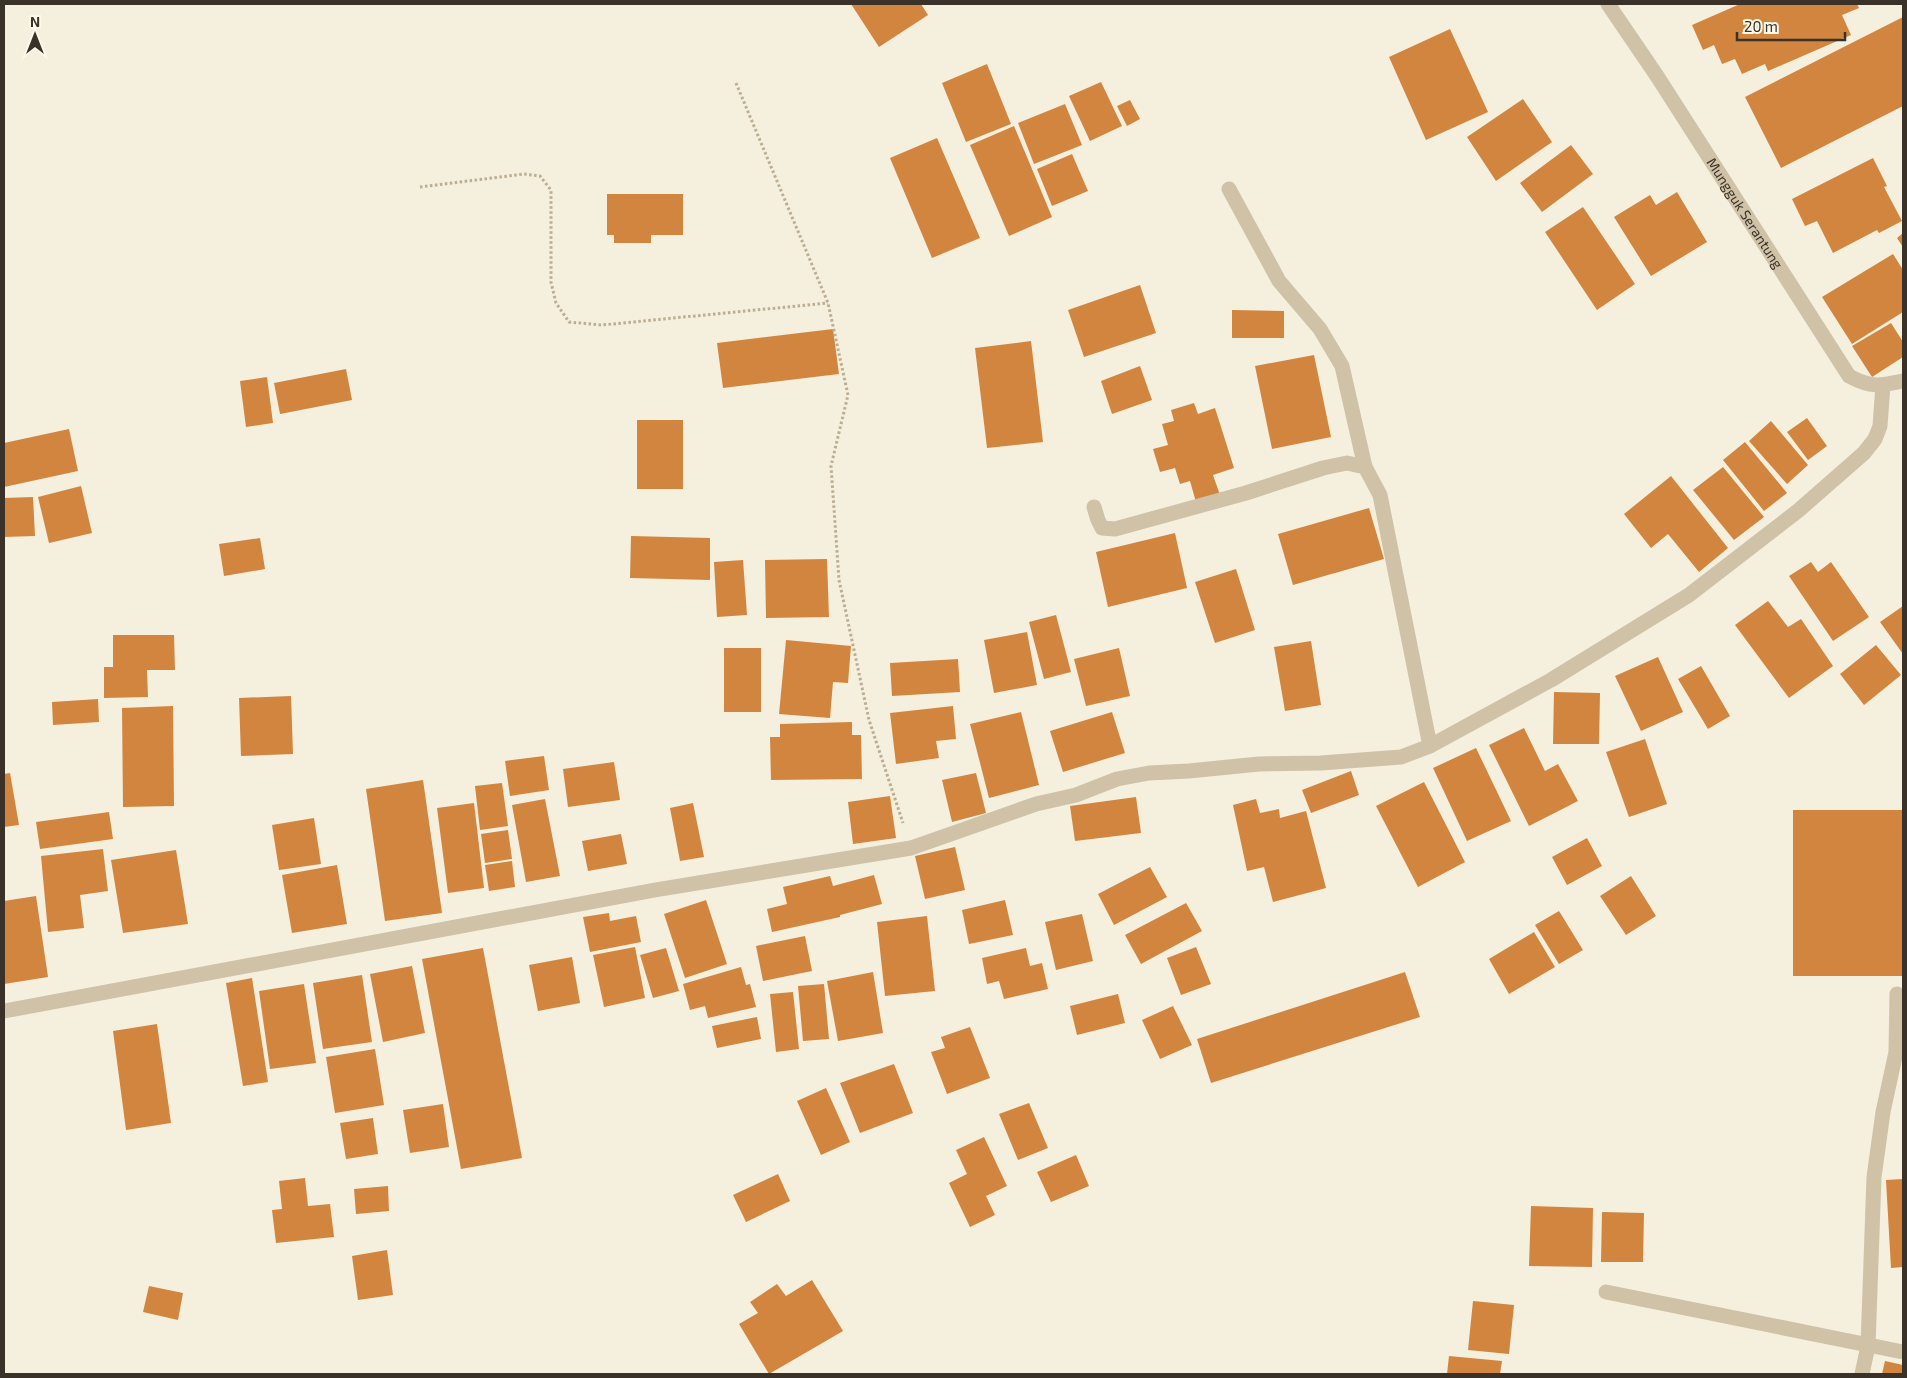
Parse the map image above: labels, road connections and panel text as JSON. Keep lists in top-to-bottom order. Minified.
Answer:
{"streets":{"street":["Mungguk Serantung"]},"scale_bar":"20 m","north":"top"}
